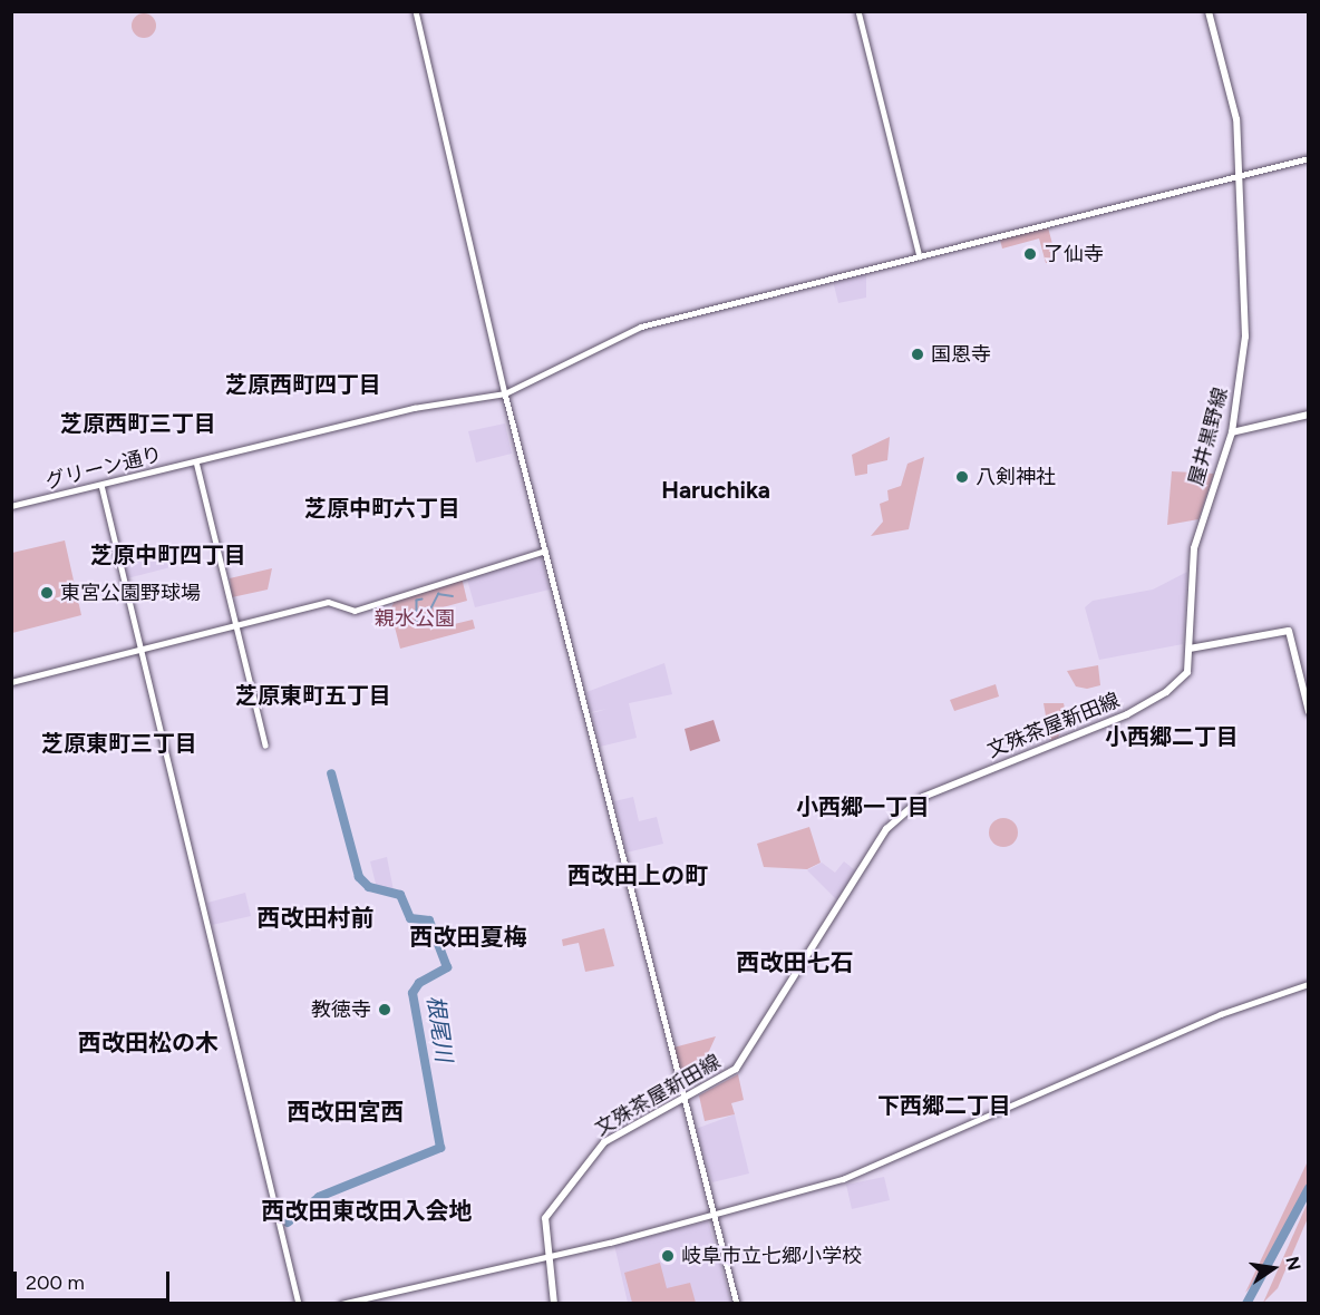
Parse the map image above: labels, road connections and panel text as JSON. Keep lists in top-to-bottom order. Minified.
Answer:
{"streets":{"main road":["屋井黒野線","文殊茶屋新田線"],"street":["グリーン通り"]},"crossings":[["屋井黒野線","グリーン通り"],["屋井黒野線","文殊茶屋新田線"]],"districts":["芝原西町四丁目","芝原西町三丁目","Haruchika","芝原中町六丁目","芝原中町四丁目","芝原東町五丁目","小西郷二丁目","芝原東町三丁目","小西郷一丁目","西改田上の町","西改田村前","西改田夏梅","西改田七石","西改田松の木","下西郷二丁目","西改田宮西","西改田東改田入会地"],"water":["根尾川"],"parks":["親水公園"],"places":["了仙寺","国恩寺","八剣神社","東宮公園野球場","教徳寺","岐阜市立七郷小学校"],"scale_bar":"200 m","north":"right"}
